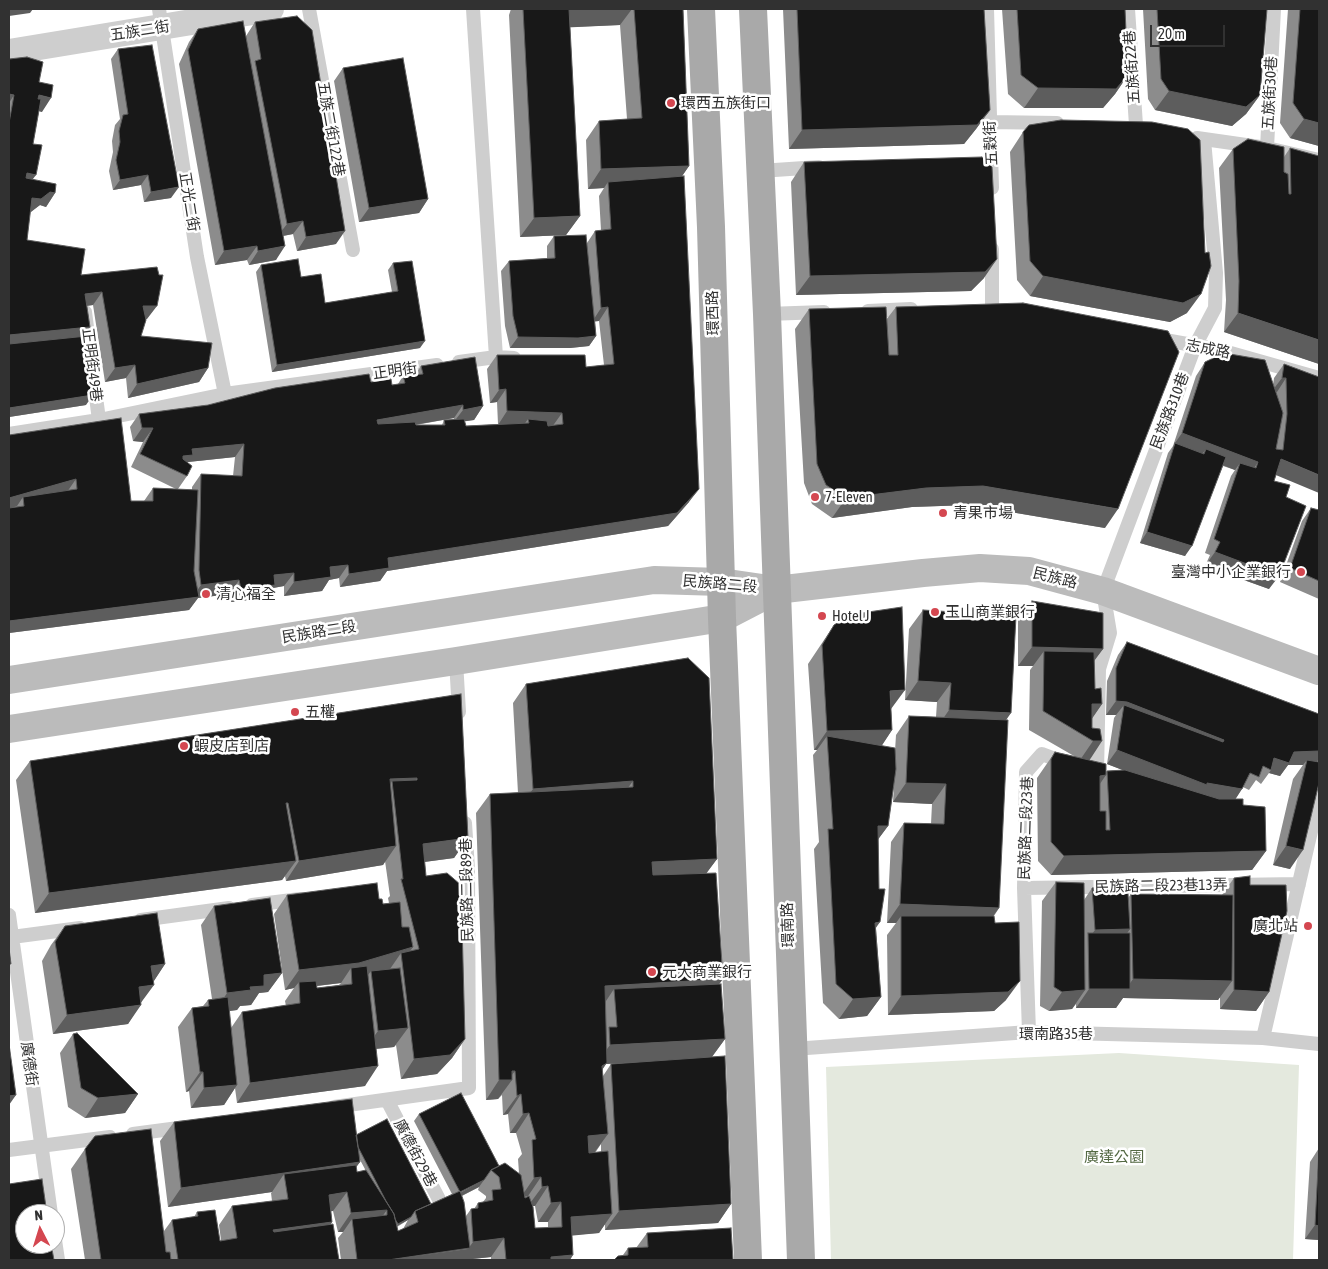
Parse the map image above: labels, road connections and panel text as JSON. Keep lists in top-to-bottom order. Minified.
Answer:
{"streets":{"main road":["環西路","民族路","民族路二段","環南路"],"street":["五族二街"],"lane":["五族街22巷","五族街30巷","五族二街122巷","五穀街","正光二街","志成路","正明街49巷","正明街","民族路310巷","民族路二段23巷","民族路二段23巷13弄","民族路二段89巷","環南路35巷","廣德街","廣德街29巷"]},"crossings":[["五族二街","正光二街"],["正光二街","正明街"],["環西路","民族路二段"],["志成路","民族路310巷"],["正明街49巷","正明街"],["民族路310巷","民族路"],["民族路310巷","民族路二段23巷"],["民族路","民族路二段"],["民族路","民族路二段23巷"],["民族路","環南路"],["民族路二段","環南路"],["民族路二段23巷","民族路二段23巷13弄"],["民族路二段23巷","環南路35巷"],["民族路二段89巷","廣德街29巷"],["環南路","環南路35巷"]],"parks":["廣達公園"],"places":["環西五族街口","7-Eleven","青果市場","臺灣中小企業銀行","清心福全","玉山商業銀行","Hotel J","五權","蝦皮店到店","廣北站","元大商業銀行"],"scale_bar":"20 m","north":"top"}
